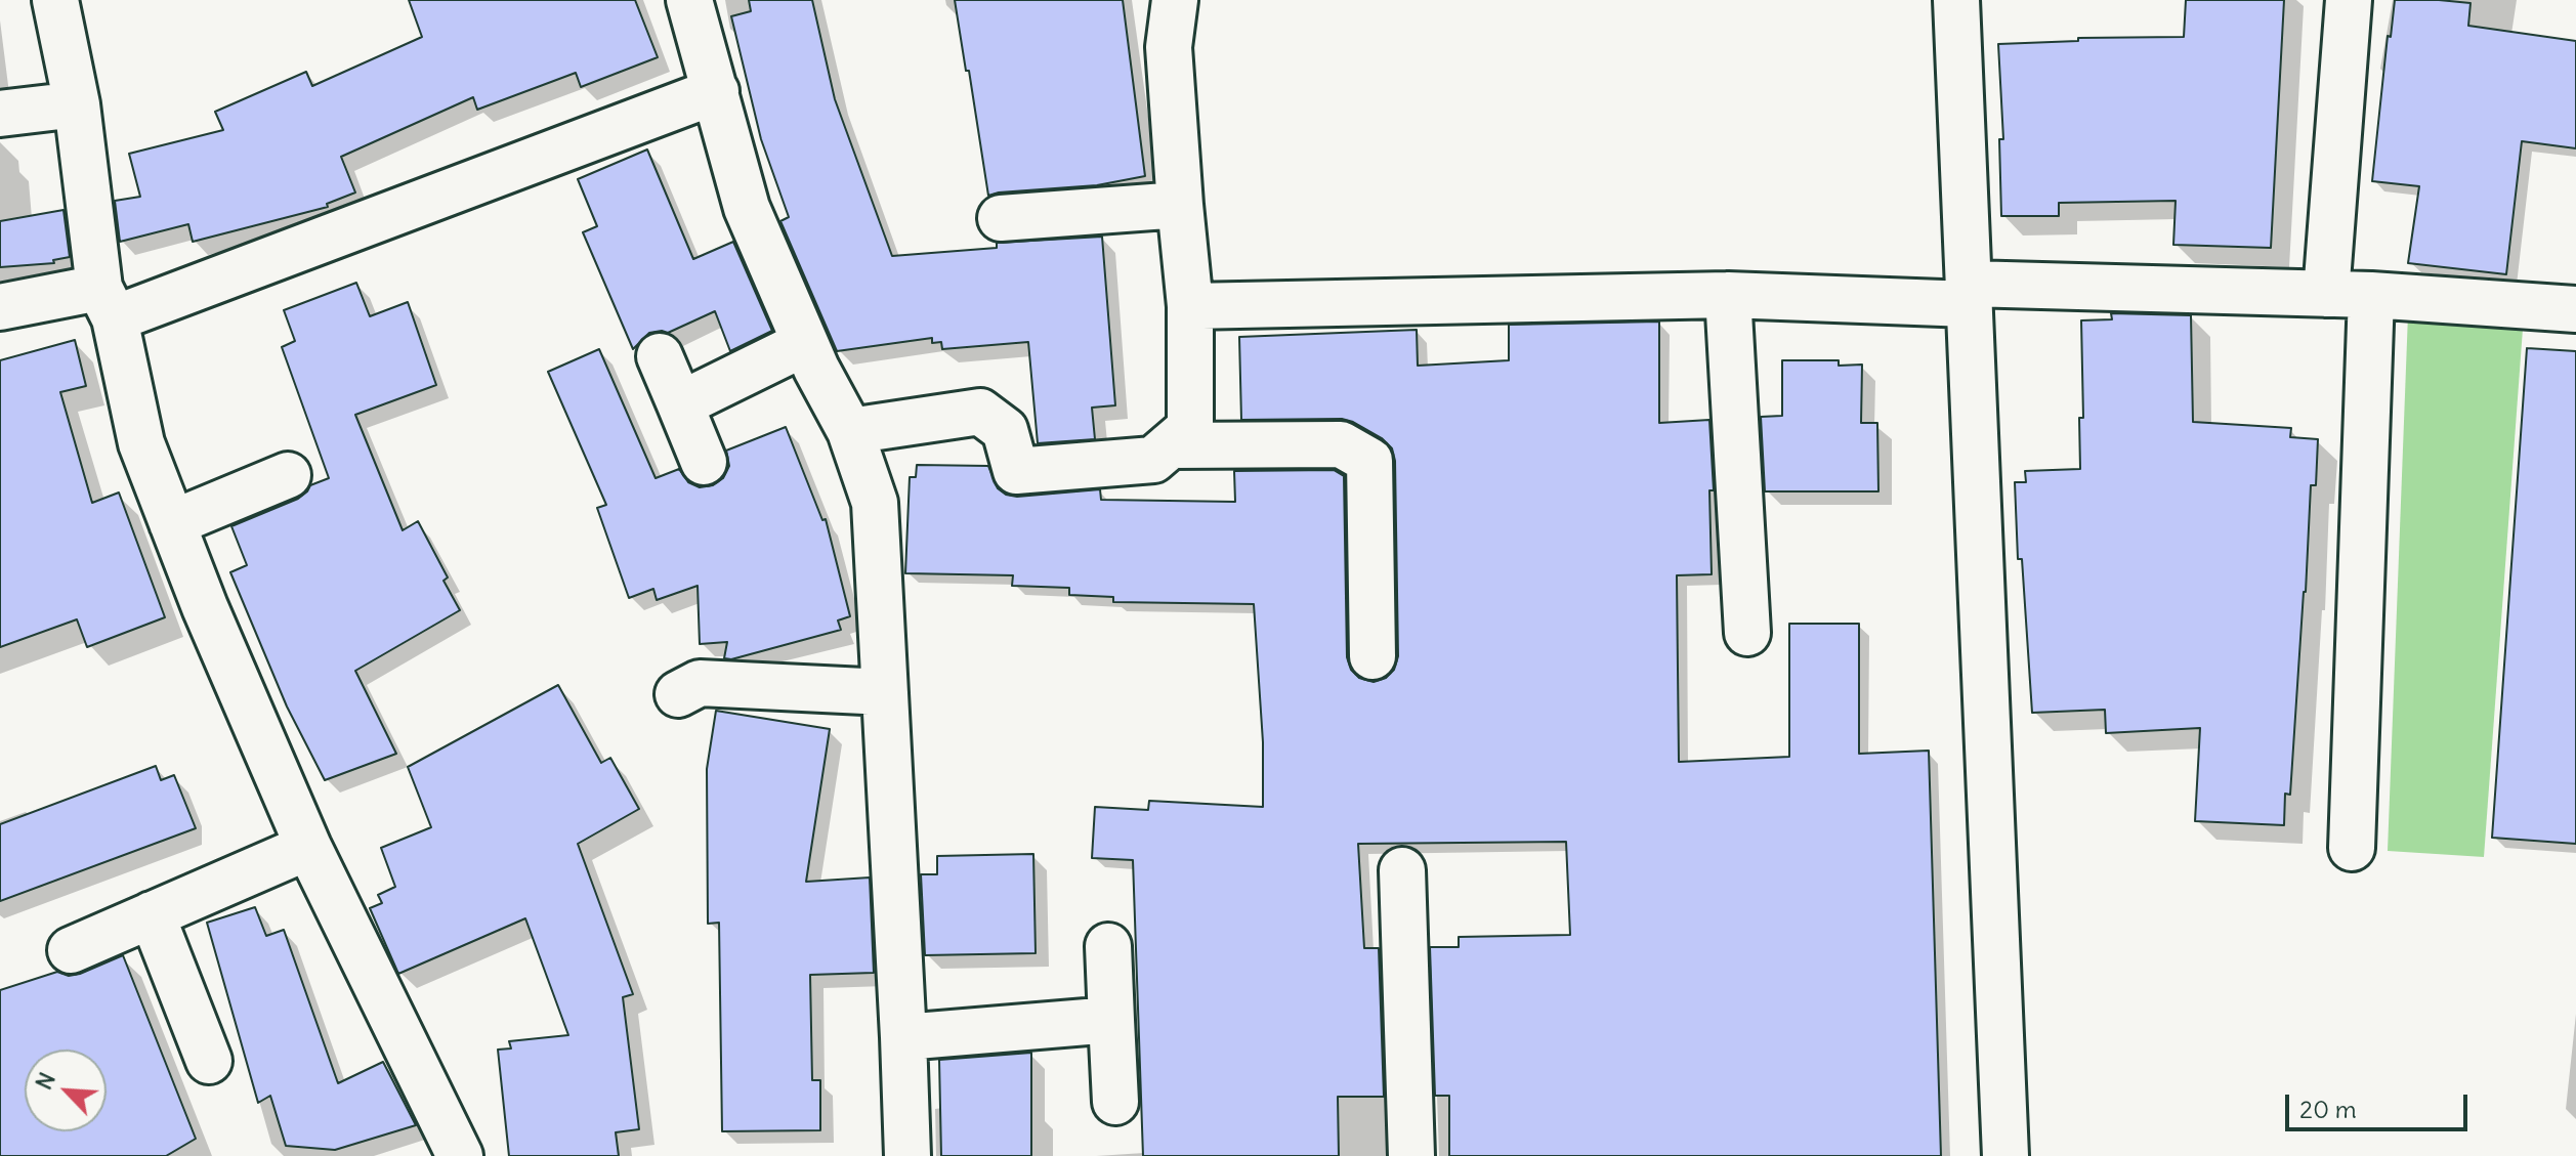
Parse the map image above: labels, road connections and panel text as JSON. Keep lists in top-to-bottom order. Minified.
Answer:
{"scale_bar":"20 m","north":"top left"}
